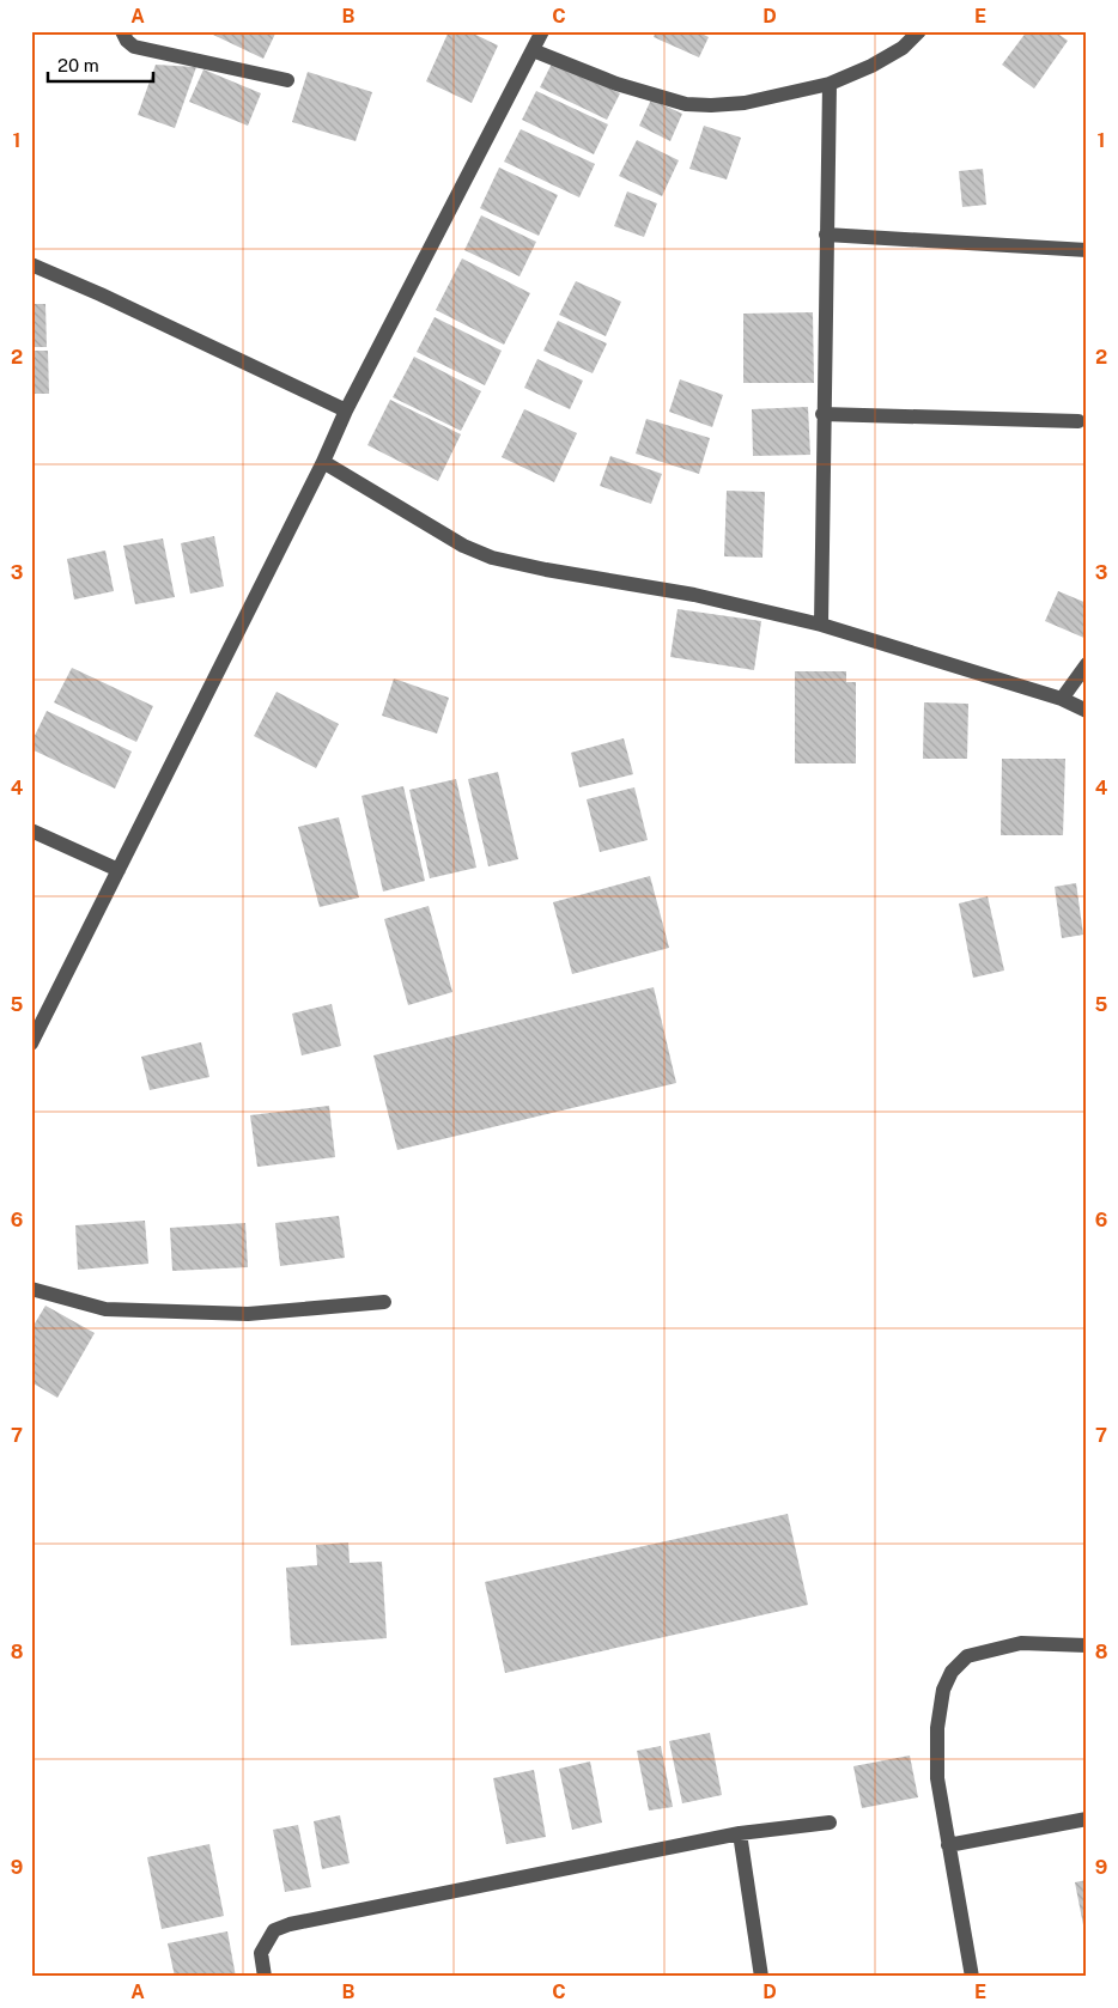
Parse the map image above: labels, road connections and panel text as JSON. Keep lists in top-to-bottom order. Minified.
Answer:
{"scale_bar":"20 m","grid":{"columns":["A","B","C","D","E"],"rows":["1","2","3","4","5","6","7","8","9"]}}
